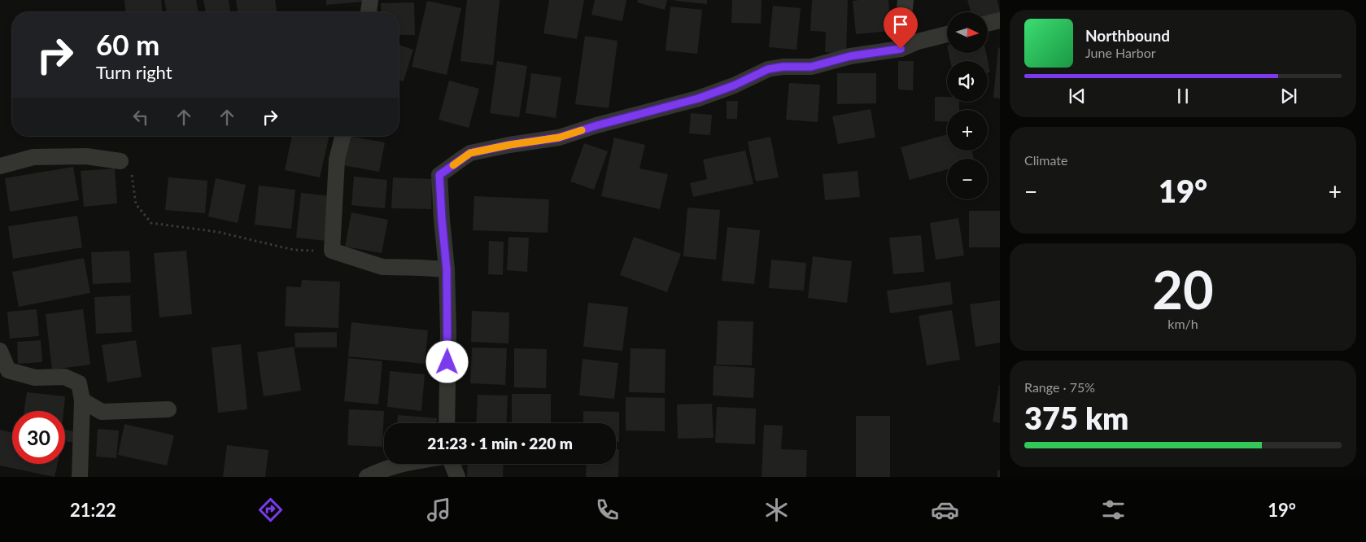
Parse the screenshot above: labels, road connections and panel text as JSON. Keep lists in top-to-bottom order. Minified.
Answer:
{"north":"right","page":{"map_buttons":["+","−"],"turn":["60 m","Turn right"],"song":["Northbound","June Harbor"],"tile":["Climate",["20","km/h"],["Range · 75%","375 km"]],"heat":["−","19°","+"],"limit":"30","trip":"21:23 · 1 min · 220 m","tabs":["21:22","19°"]}}
